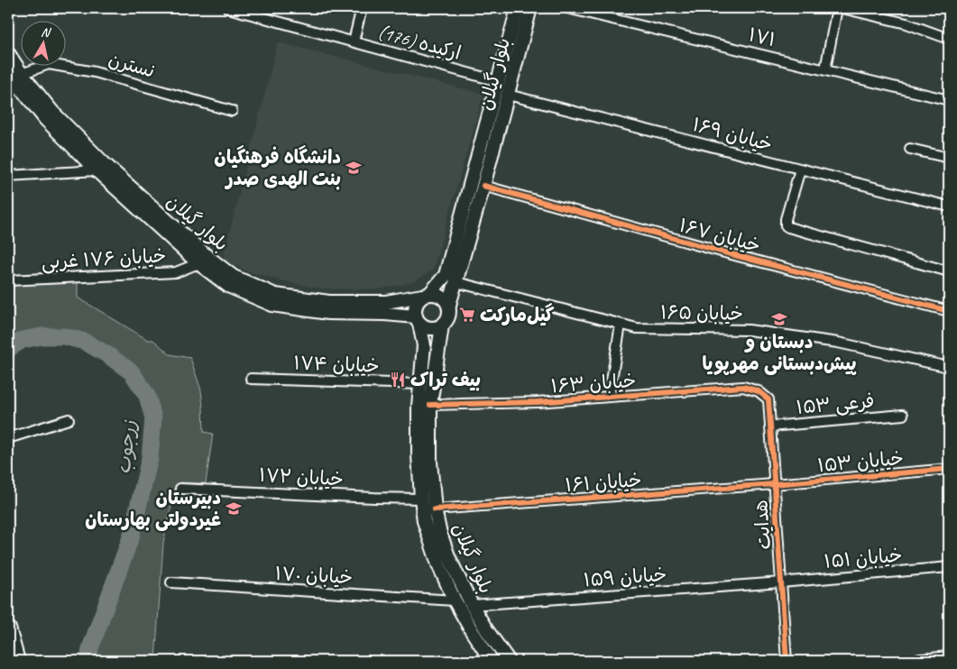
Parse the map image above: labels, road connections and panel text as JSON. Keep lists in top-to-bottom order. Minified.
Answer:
{"streets":{"main road":["بلوار گیلان"],"street":["۱۷۱","ارکیده (176)","نسترن","خیابان ۱۶۹","خیابان ۱۶۷","خیابان ۱۷۶ غربی","خیابان ۱۶۵","خیابان ۱۷۴","خیابان ۱۶۳","۱۵۳ فرعی","خیابان ۱۵۳","خیابان ۱۷۲","خیابان ۱۶۱","هدایت","خیابان ۱۵۱","خیابان ۱۷۰","خیابان ۱۵۹"]},"crossings":[["ارکیده (176)","بلوار گیلان"],["نسترن","بلوار گیلان"],["بلوار گیلان","خیابان ۱۶۹"],["بلوار گیلان","خیابان ۱۶۷"],["بلوار گیلان","خیابان ۱۷۶ غربی"],["بلوار گیلان","خیابان ۱۶۵"],["بلوار گیلان","خیابان ۱۷۴"],["بلوار گیلان","خیابان ۱۶۳"],["بلوار گیلان","خیابان ۱۷۲"],["بلوار گیلان","خیابان ۱۶۱"],["بلوار گیلان","خیابان ۱۷۰"],["بلوار گیلان","خیابان ۱۵۹"],["خیابان ۱۶۳","هدایت"],["۱۵۳ فرعی","هدایت"],["خیابان ۱۵۳","خیابان ۱۶۱"],["خیابان ۱۵۳","هدایت"],["خیابان ۱۶۱","هدایت"],["هدایت","خیابان ۱۵۱"],["هدایت","خیابان ۱۵۹"],["خیابان ۱۵۱","خیابان ۱۵۹"]],"water":["زرجوب"],"places":{"school or university":["دانشگاه فرهنگیان بنت الهدی صدر","دبستان و پیش‌دبستانی مهرپویا","دبیرستان غیردولتی بهارستان"],"supermarket":["گیل‌مارکت"],"restaurant":["بیف تراک"]},"north":"top"}
